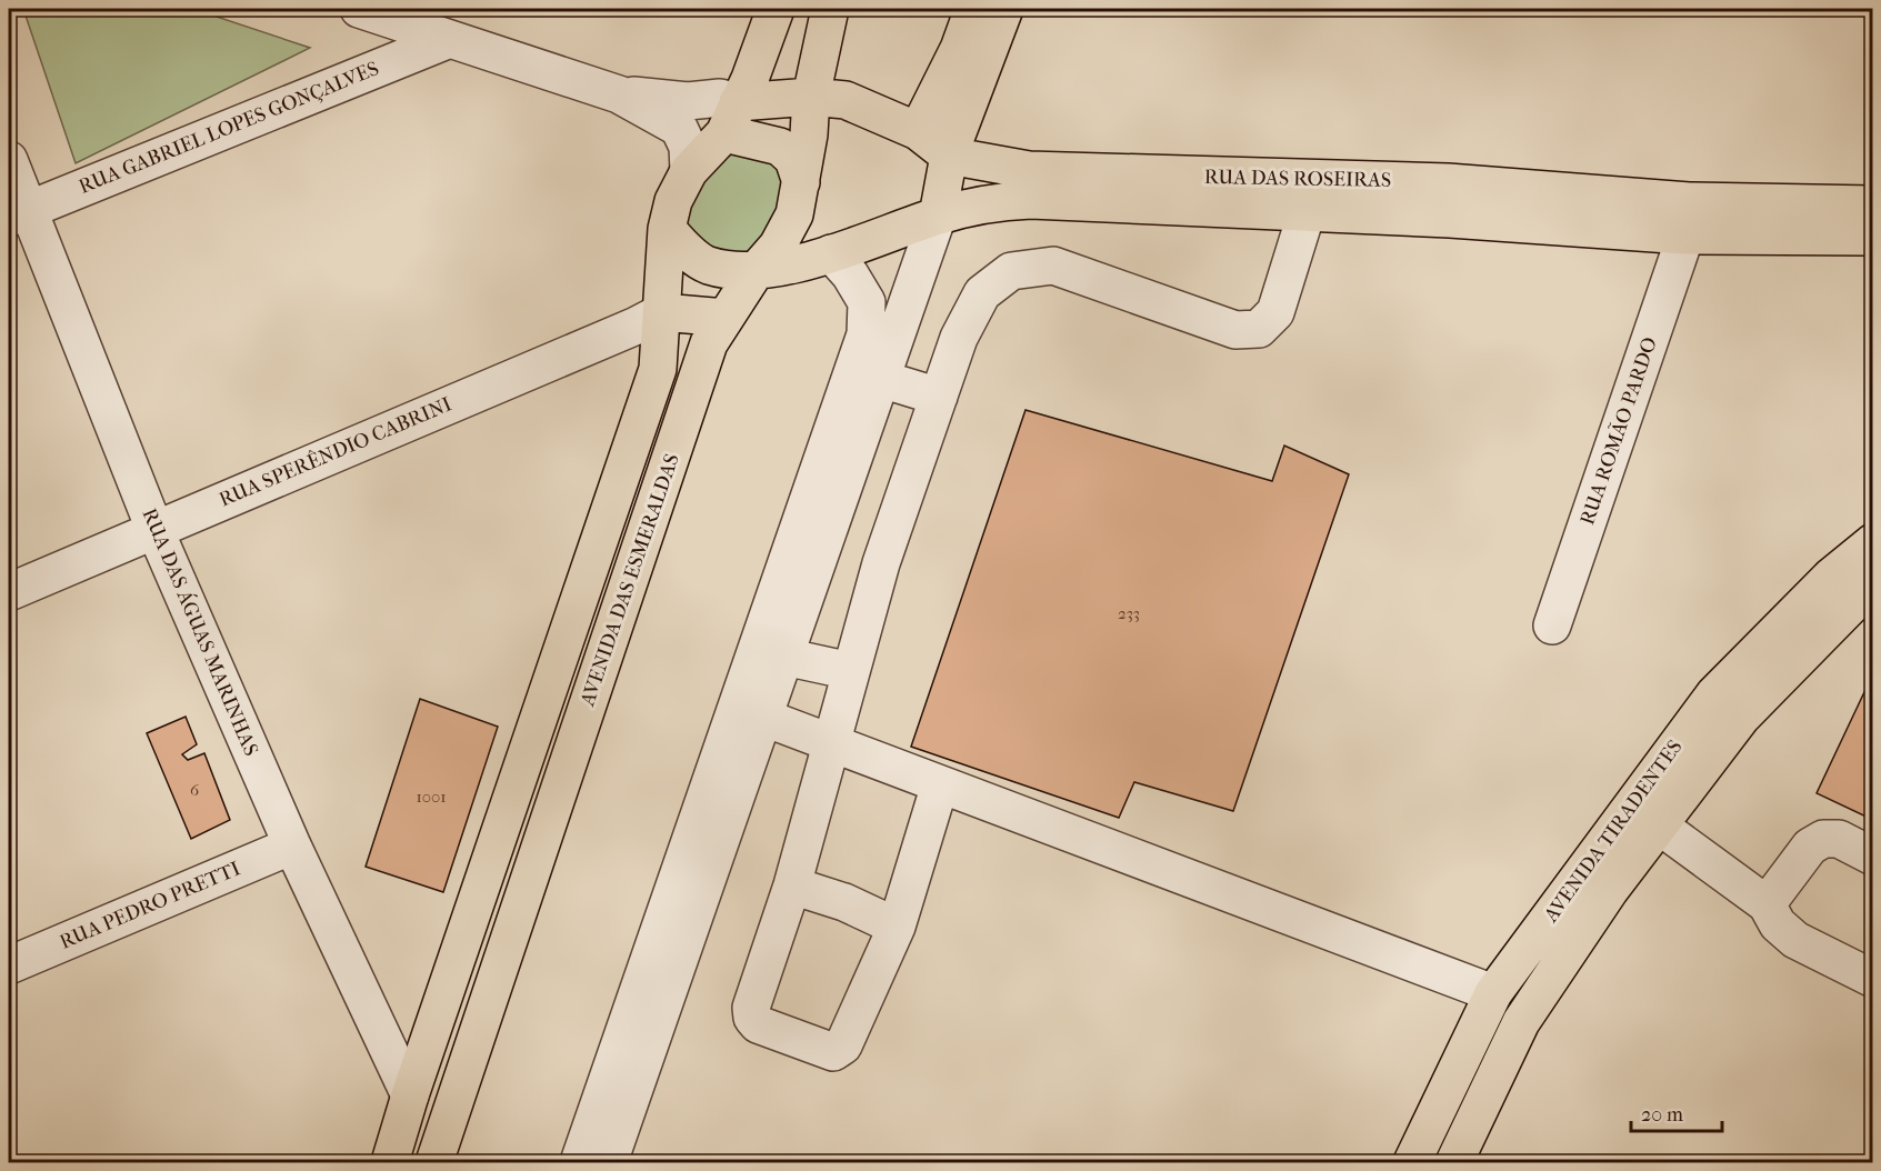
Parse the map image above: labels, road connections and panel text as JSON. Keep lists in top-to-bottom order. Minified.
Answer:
{"streets":{"main road":["RUA DAS ROSEIRAS","AVENIDA DAS ESMERALDAS","AVENIDA TIRADENTES"],"street":["RUA GABRIEL LOPES GONÇALVES","RUA ROMÃO PARDO","RUA SPERÊNDIO CABRINI","RUA DAS ÁGUAS MARINHAS","RUA PEDRO PRETTI"]},"crossings":[["RUA GABRIEL LOPES GONÇALVES","RUA DAS ÁGUAS MARINHAS"],["RUA DAS ROSEIRAS","RUA ROMÃO PARDO"],["RUA DAS ROSEIRAS","AVENIDA DAS ESMERALDAS"],["RUA SPERÊNDIO CABRINI","AVENIDA DAS ESMERALDAS"],["RUA SPERÊNDIO CABRINI","RUA DAS ÁGUAS MARINHAS"],["AVENIDA DAS ESMERALDAS","RUA DAS ÁGUAS MARINHAS"],["RUA DAS ÁGUAS MARINHAS","RUA PEDRO PRETTI"]],"house_numbers":["233","6","1001"],"scale_bar":"20 m"}
